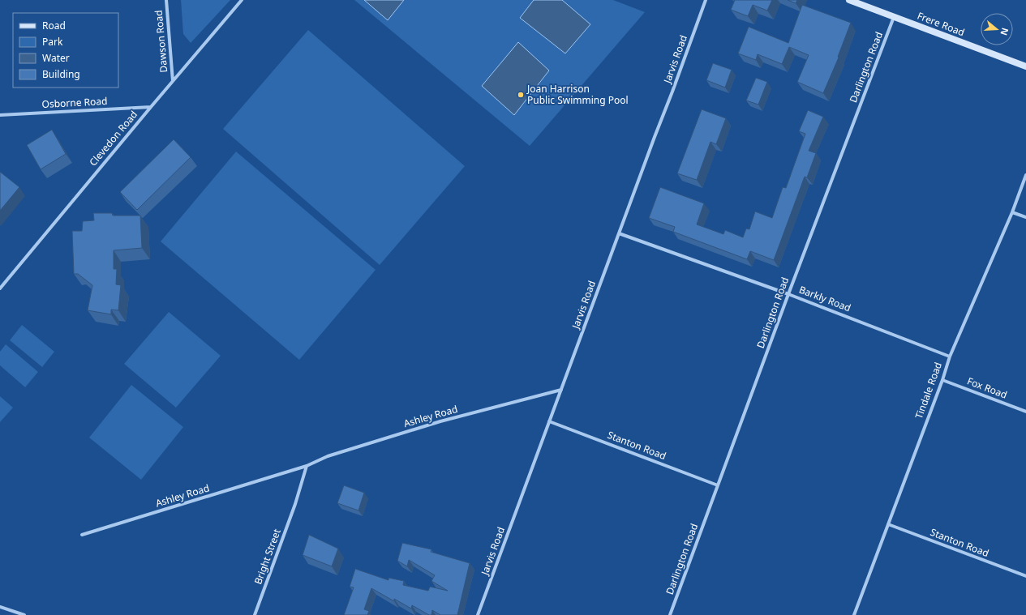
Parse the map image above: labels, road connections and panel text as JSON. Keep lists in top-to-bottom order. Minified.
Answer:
{"streets":{"street":["Frere Road","Dawson Road","Jarvis Road","Darlington Road","Osborne Road","Clevedon Road","Barkly Road","Fox Road","Tindale Road","Ashley Road","Stanton Road","Bright Street"]},"crossings":[["Frere Road","Darlington Road"],["Dawson Road","Clevedon Road"],["Jarvis Road","Barkly Road"],["Jarvis Road","Ashley Road"],["Jarvis Road","Stanton Road"],["Darlington Road","Barkly Road"],["Darlington Road","Stanton Road"],["Osborne Road","Clevedon Road"],["Barkly Road","Tindale Road"],["Fox Road","Tindale Road"],["Tindale Road","Stanton Road"],["Ashley Road","Bright Street"]],"places":["Joan Harrison Public Swimming Pool"],"legend":["Road","Park","Water","Building"],"north":"right"}
